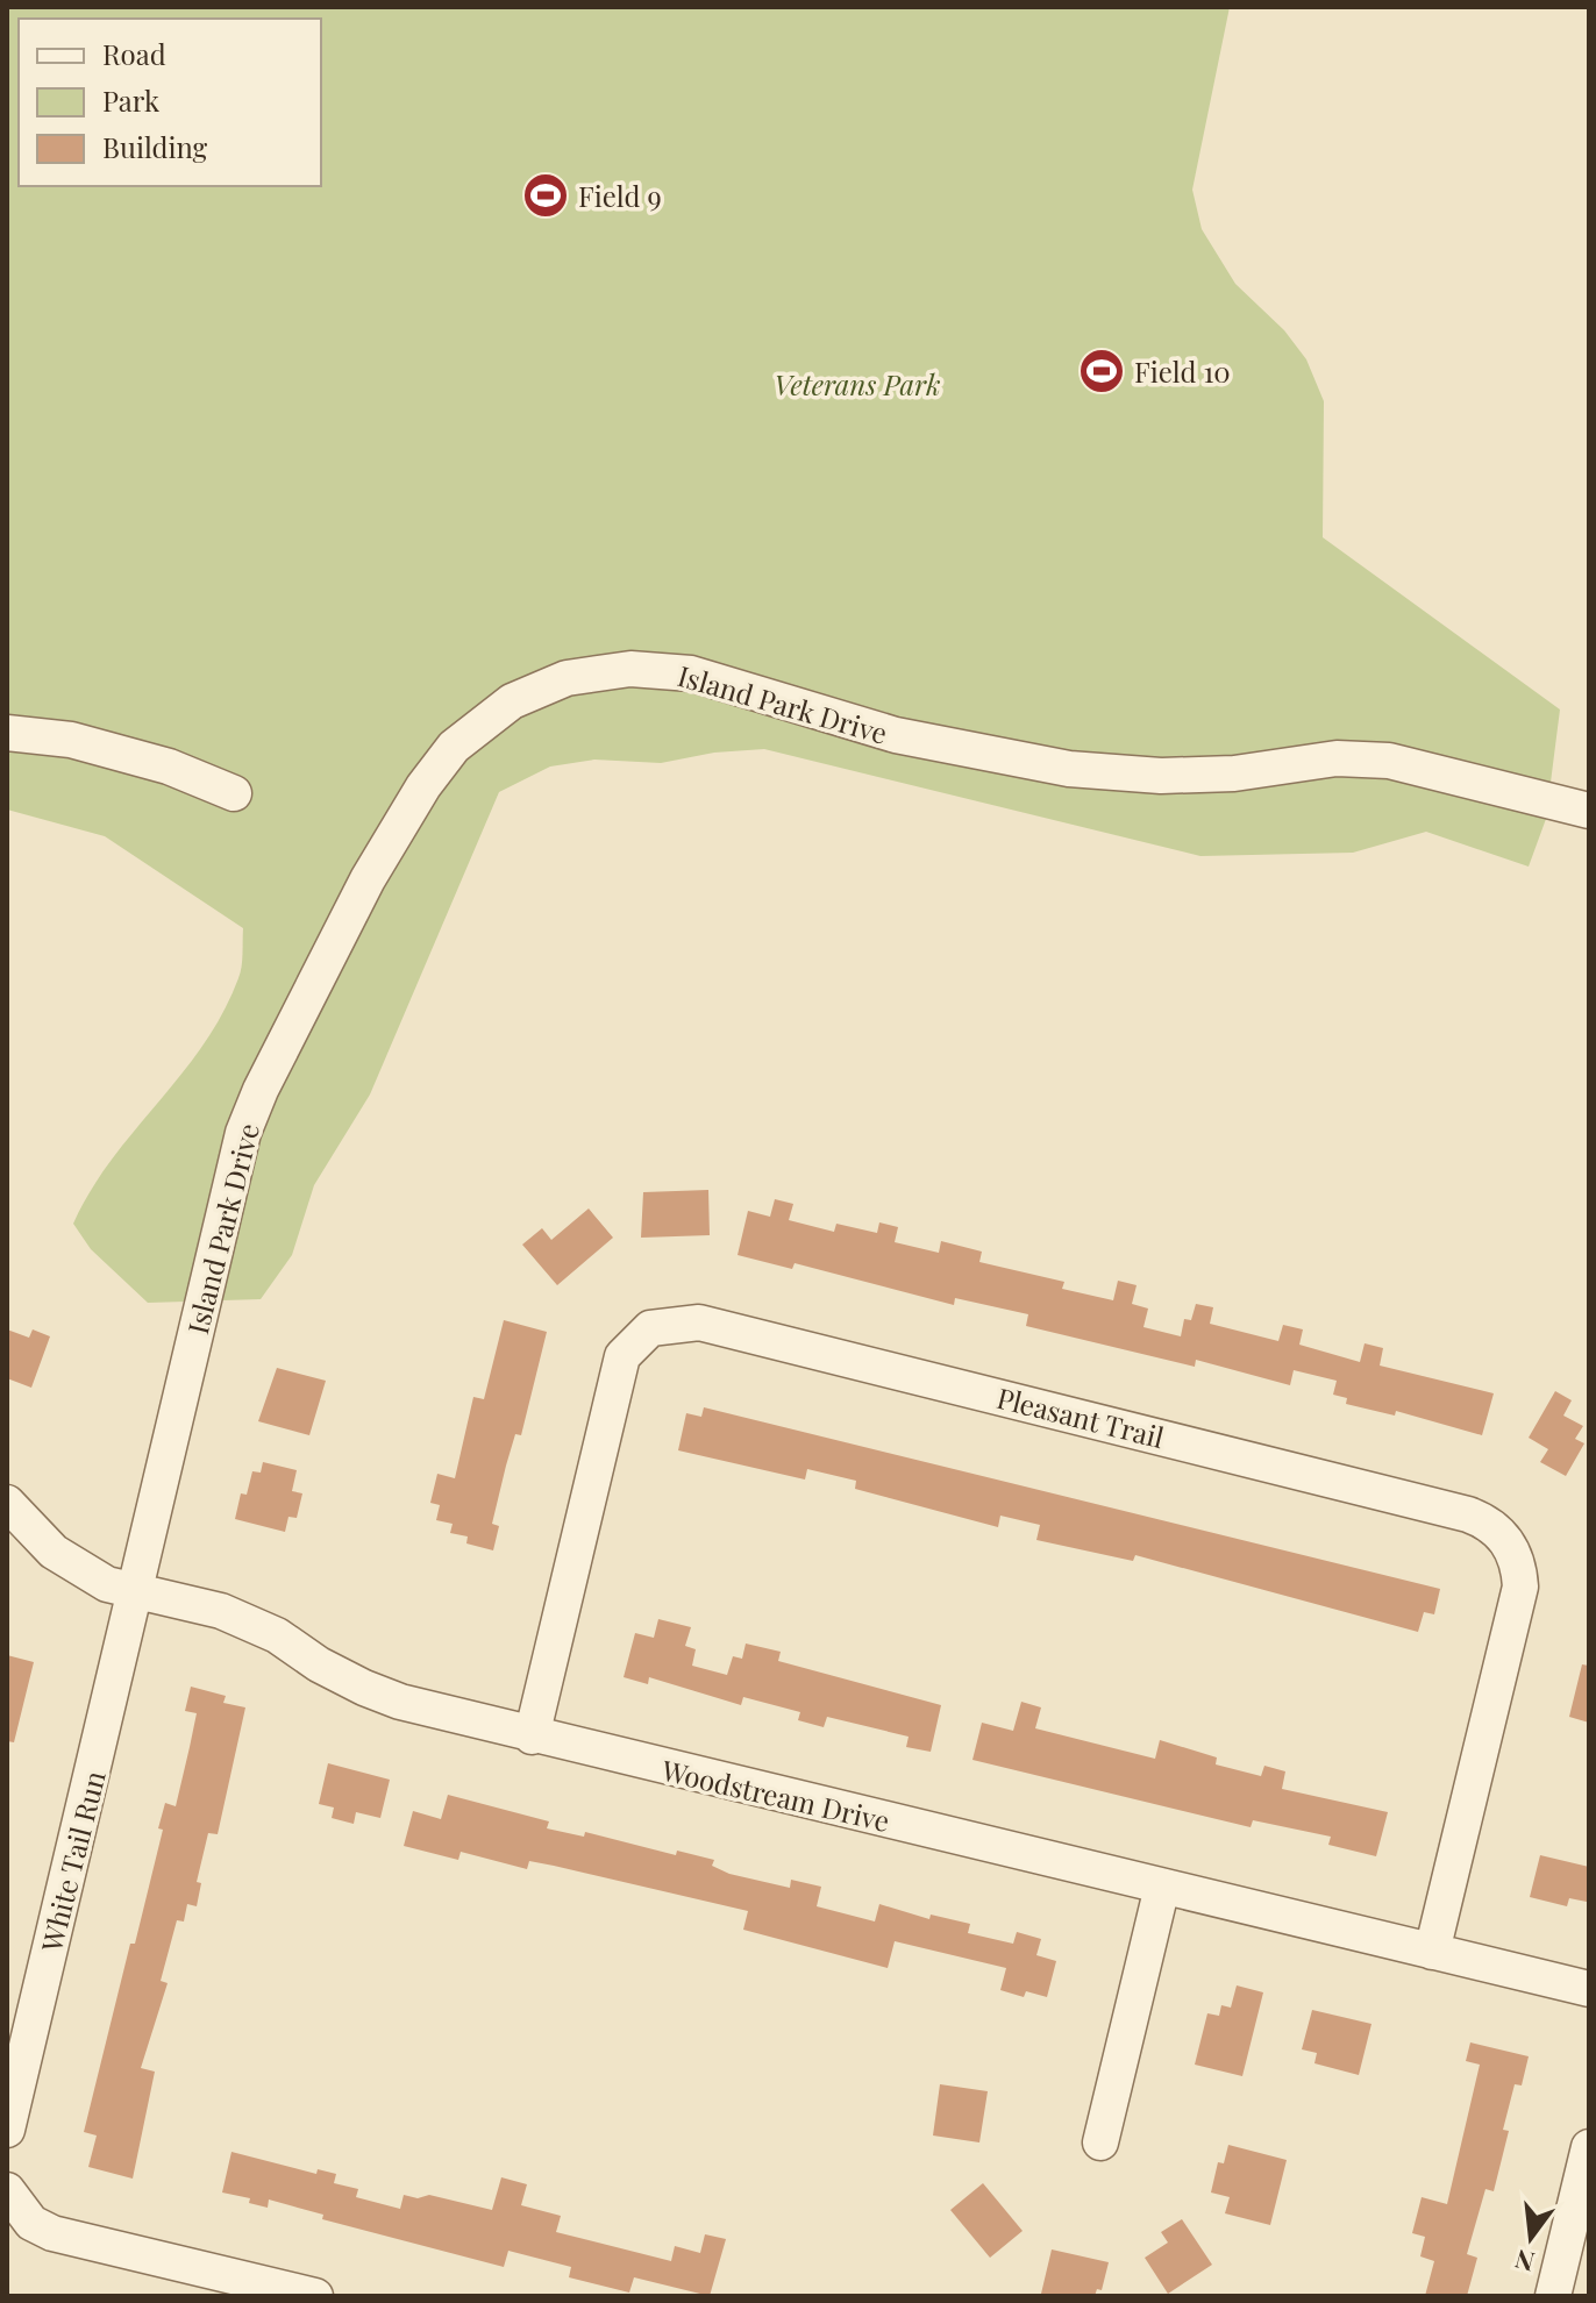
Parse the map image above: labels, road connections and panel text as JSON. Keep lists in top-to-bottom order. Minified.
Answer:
{"streets":{"street":["Island Park Drive","Pleasant Trail","Woodstream Drive","White Tail Run"]},"crossings":[["Island Park Drive","Woodstream Drive"],["Island Park Drive","White Tail Run"],["Pleasant Trail","Woodstream Drive"],["Woodstream Drive","White Tail Run"]],"parks":["Veterans Park"],"places":{"sports":["Field 9","Field 10"]},"legend":["Road","Park","Building"],"north":"bottom"}
